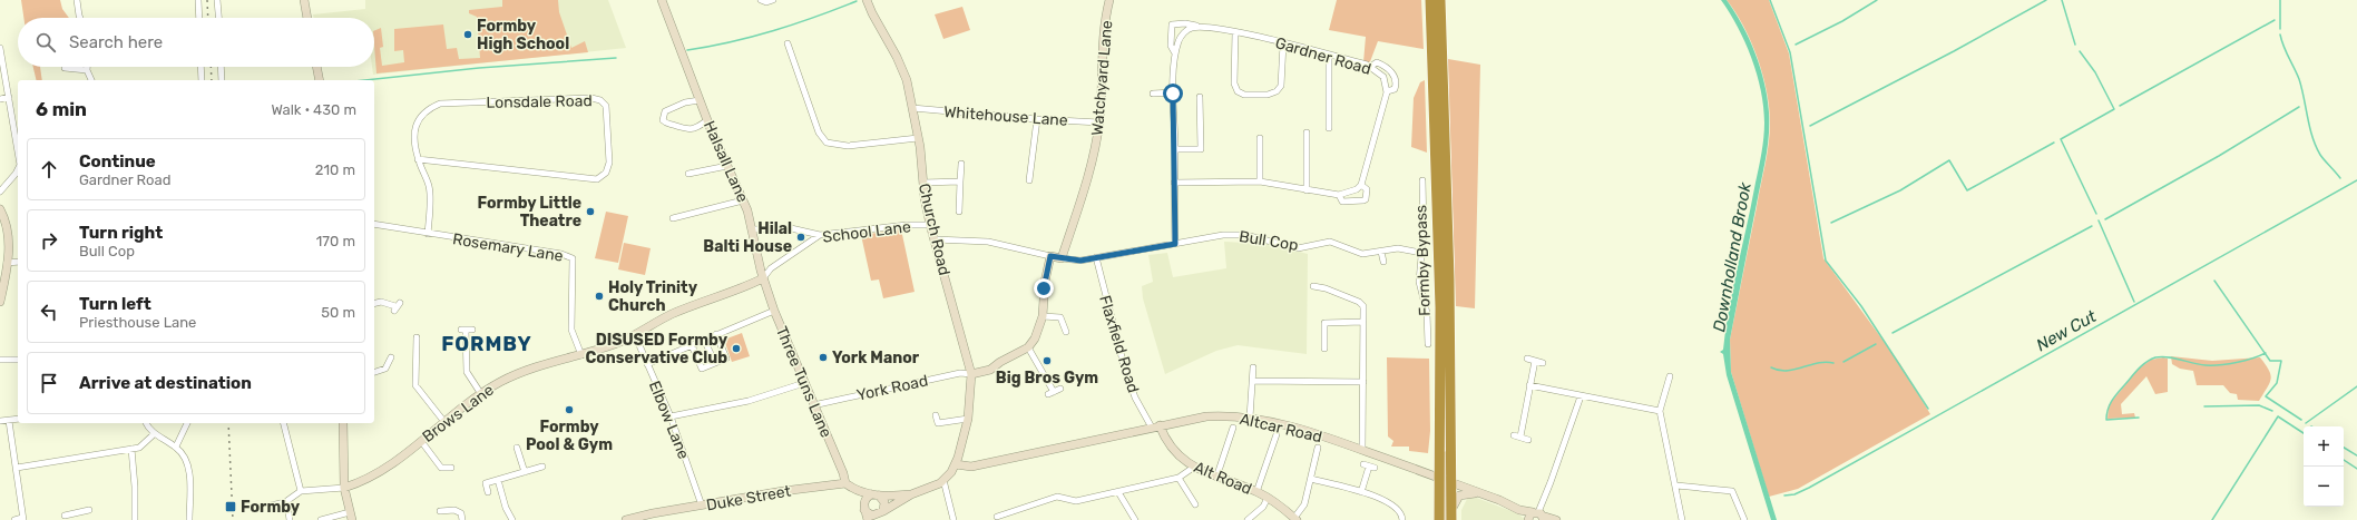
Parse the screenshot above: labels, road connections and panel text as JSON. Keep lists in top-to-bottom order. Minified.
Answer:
{"streets":{"highway":["Formby Bypass"],"street":["Gardner Road","Watchyard Lane","Lonsdale Road","Whitehouse Lane","Halsall Lane","Church Road","School Lane","Bull Cop","Rosemary Lane","Flaxfield Road","Three Tuns Lane","York Road","Brows Lane","Elbow Lane","Altcar Road","Alt Road","Duke Street"]},"crossings":[["Gardner Road","Bull Cop"],["Watchyard Lane","Whitehouse Lane"],["Watchyard Lane","Bull Cop"],["Lonsdale Road","Rosemary Lane"],["Whitehouse Lane","Church Road"],["Halsall Lane","School Lane"],["Halsall Lane","Three Tuns Lane"],["Halsall Lane","Brows Lane"],["Church Road","School Lane"],["Church Road","York Road"],["Church Road","Altcar Road"],["School Lane","Three Tuns Lane"],["School Lane","Brows Lane"],["Bull Cop","Flaxfield Road"],["Rosemary Lane","Brows Lane"],["Formby Bypass","Altcar Road"],["Flaxfield Road","Altcar Road"],["Flaxfield Road","Alt Road"],["Three Tuns Lane","York Road"],["Three Tuns Lane","Brows Lane"],["Three Tuns Lane","Duke Street"],["Brows Lane","Elbow Lane"],["Elbow Lane","Duke Street"],["Altcar Road","Alt Road"]],"districts":["FORMBY"],"water":["Downholland Brook","New Cut"],"places":{"other":["Formby High School","Formby Little Theatre","Hilal Balti House","Holy Trinity Church","DISUSED Formby Conservative Club","York Manor","Big Bros Gym","Formby Pool & Gym"],"transit":["Formby"]},"page":{"search":"Search here","heading":["6 min","Walk · 430 m"],"list":[["Continue","Gardner Road","210 m"],["Turn right","Bull Cop","170 m"],["Turn left","Priesthouse Lane","50 m"],"Arrive at destination"],"map_buttons":["+","−"]}}
